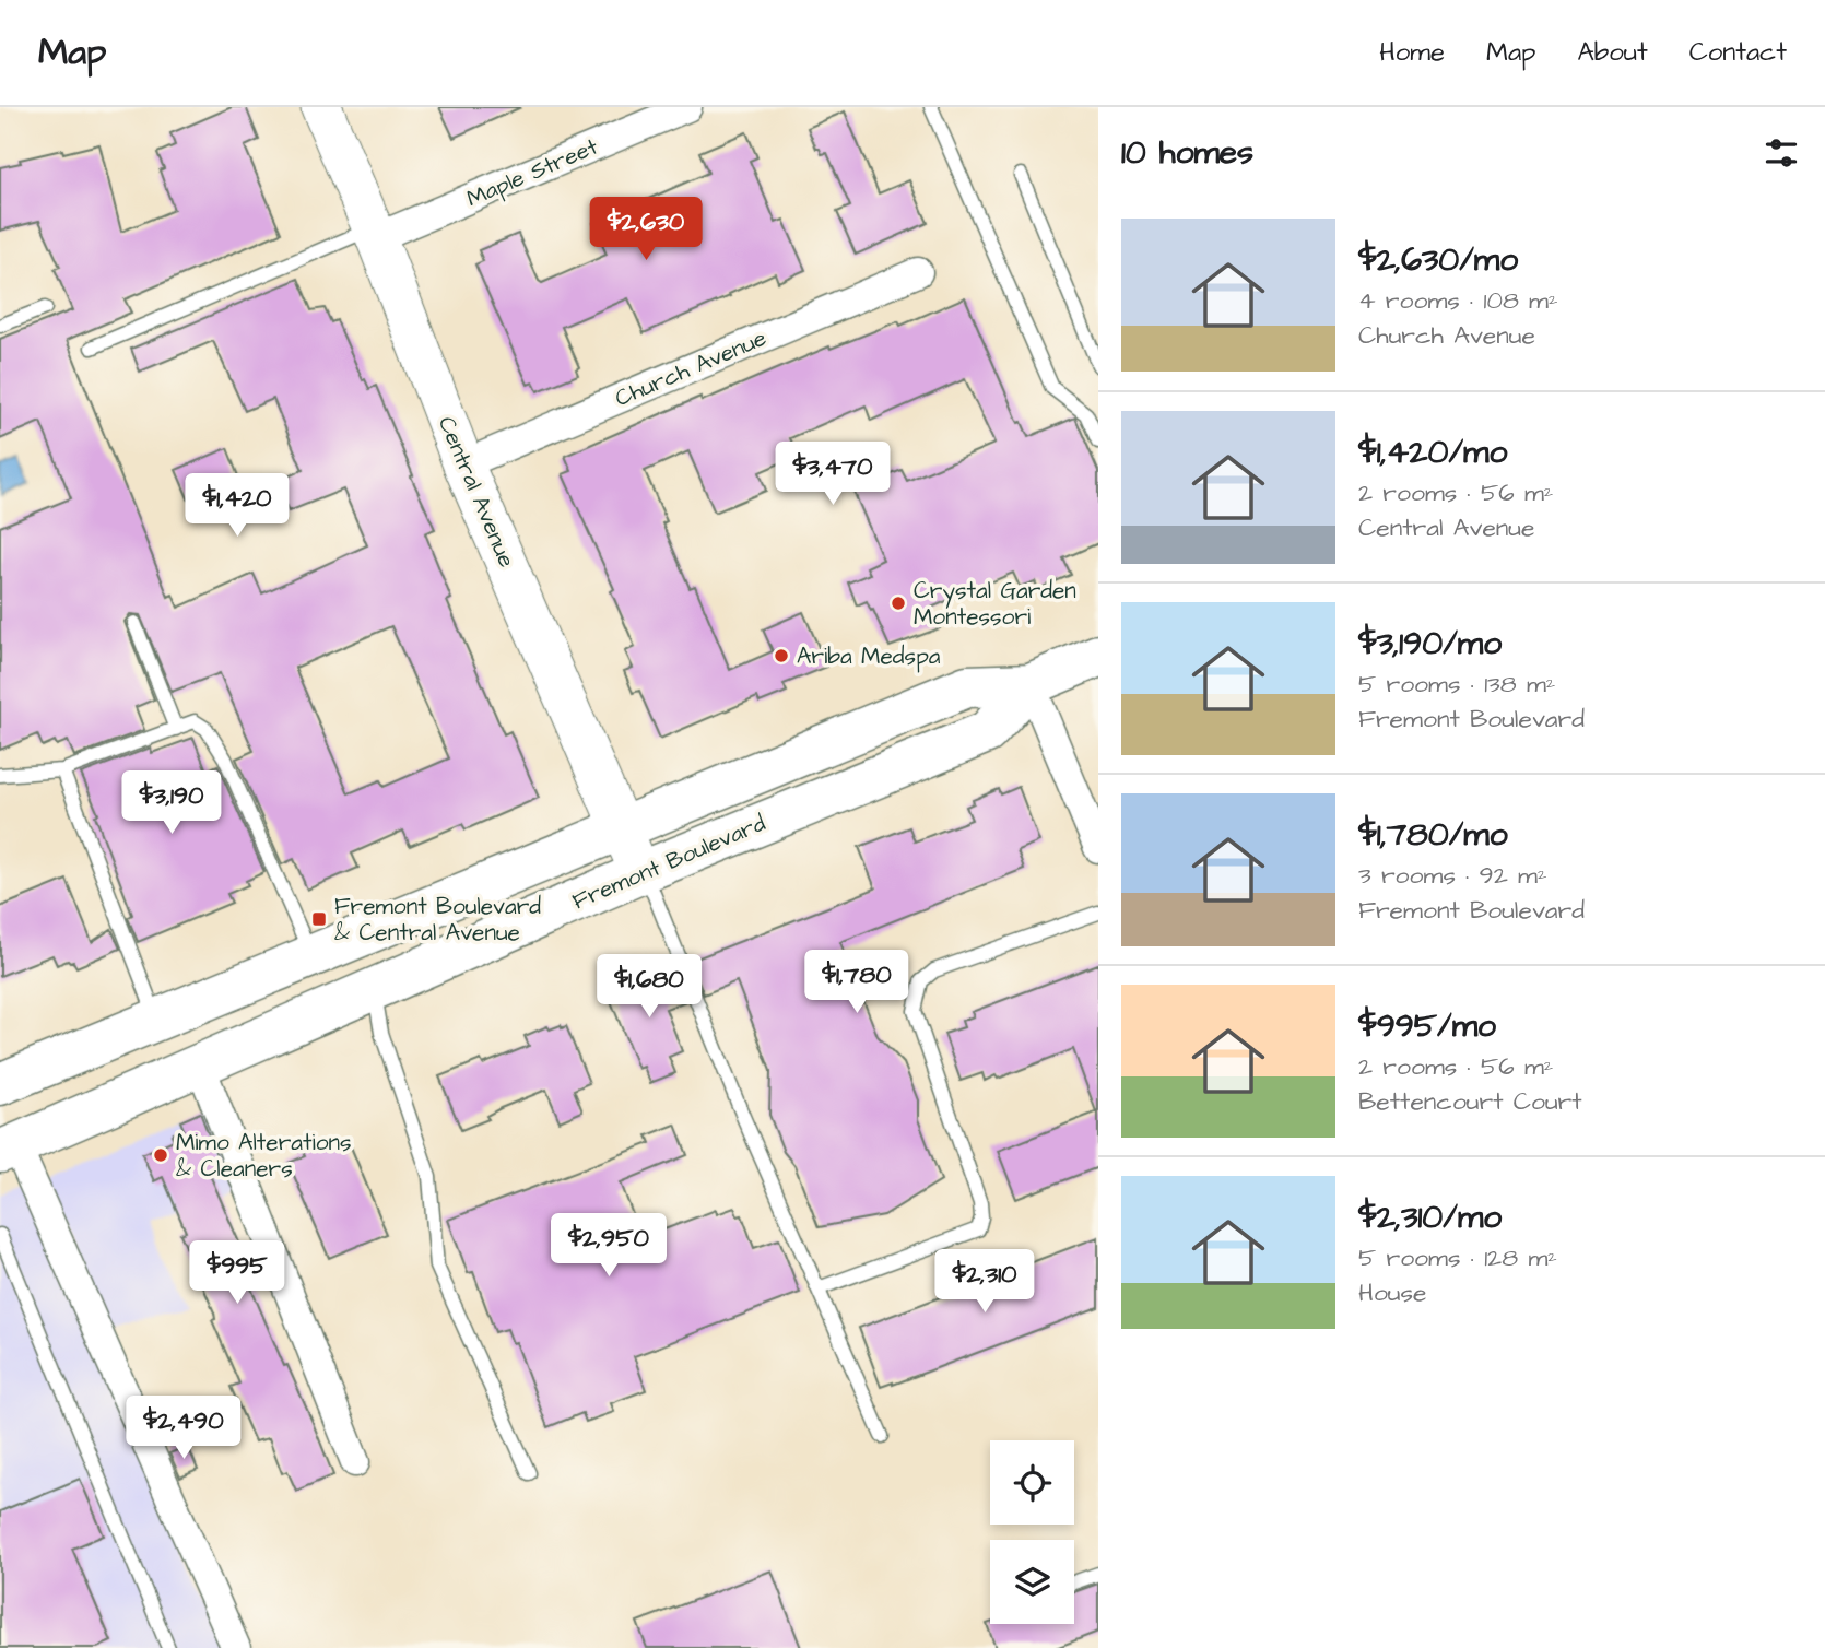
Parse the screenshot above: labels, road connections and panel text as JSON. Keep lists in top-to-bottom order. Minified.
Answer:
{"streets":{"main road":["Central Avenue","Fremont Boulevard"],"street":["Maple Street","Church Avenue"]},"crossings":[["Maple Street","Central Avenue"],["Church Avenue","Central Avenue"],["Central Avenue","Fremont Boulevard"]],"places":{"other":["Crystal Garden Montessori","Ariba Medspa","Mimo Alterations & Cleaners"],"transit":["Fremont Boulevard & Central Avenue"]},"page":{"header":"Map","nav":["Home","Map","About","Contact"],"heading":"10 homes","price":["$2,630","$3,470","$1,420","$3,190","$1,780","$1,680","$2,950","$995","$2,310","$2,490"],"list":[{"name":"$2,630/mo","note":"4 rooms · 108 m² · Church Avenue"},{"name":"$1,420/mo","note":"2 rooms · 56 m² · Central Avenue"},{"name":"$3,190/mo","note":"5 rooms · 138 m² · Fremont Boulevard"},{"name":"$1,780/mo","note":"3 rooms · 92 m² · Fremont Boulevard"},{"name":"$995/mo","note":"2 rooms · 56 m² · Bettencourt Court"},{"name":"$2,310/mo","note":"5 rooms · 128 m² · House"}]}}
